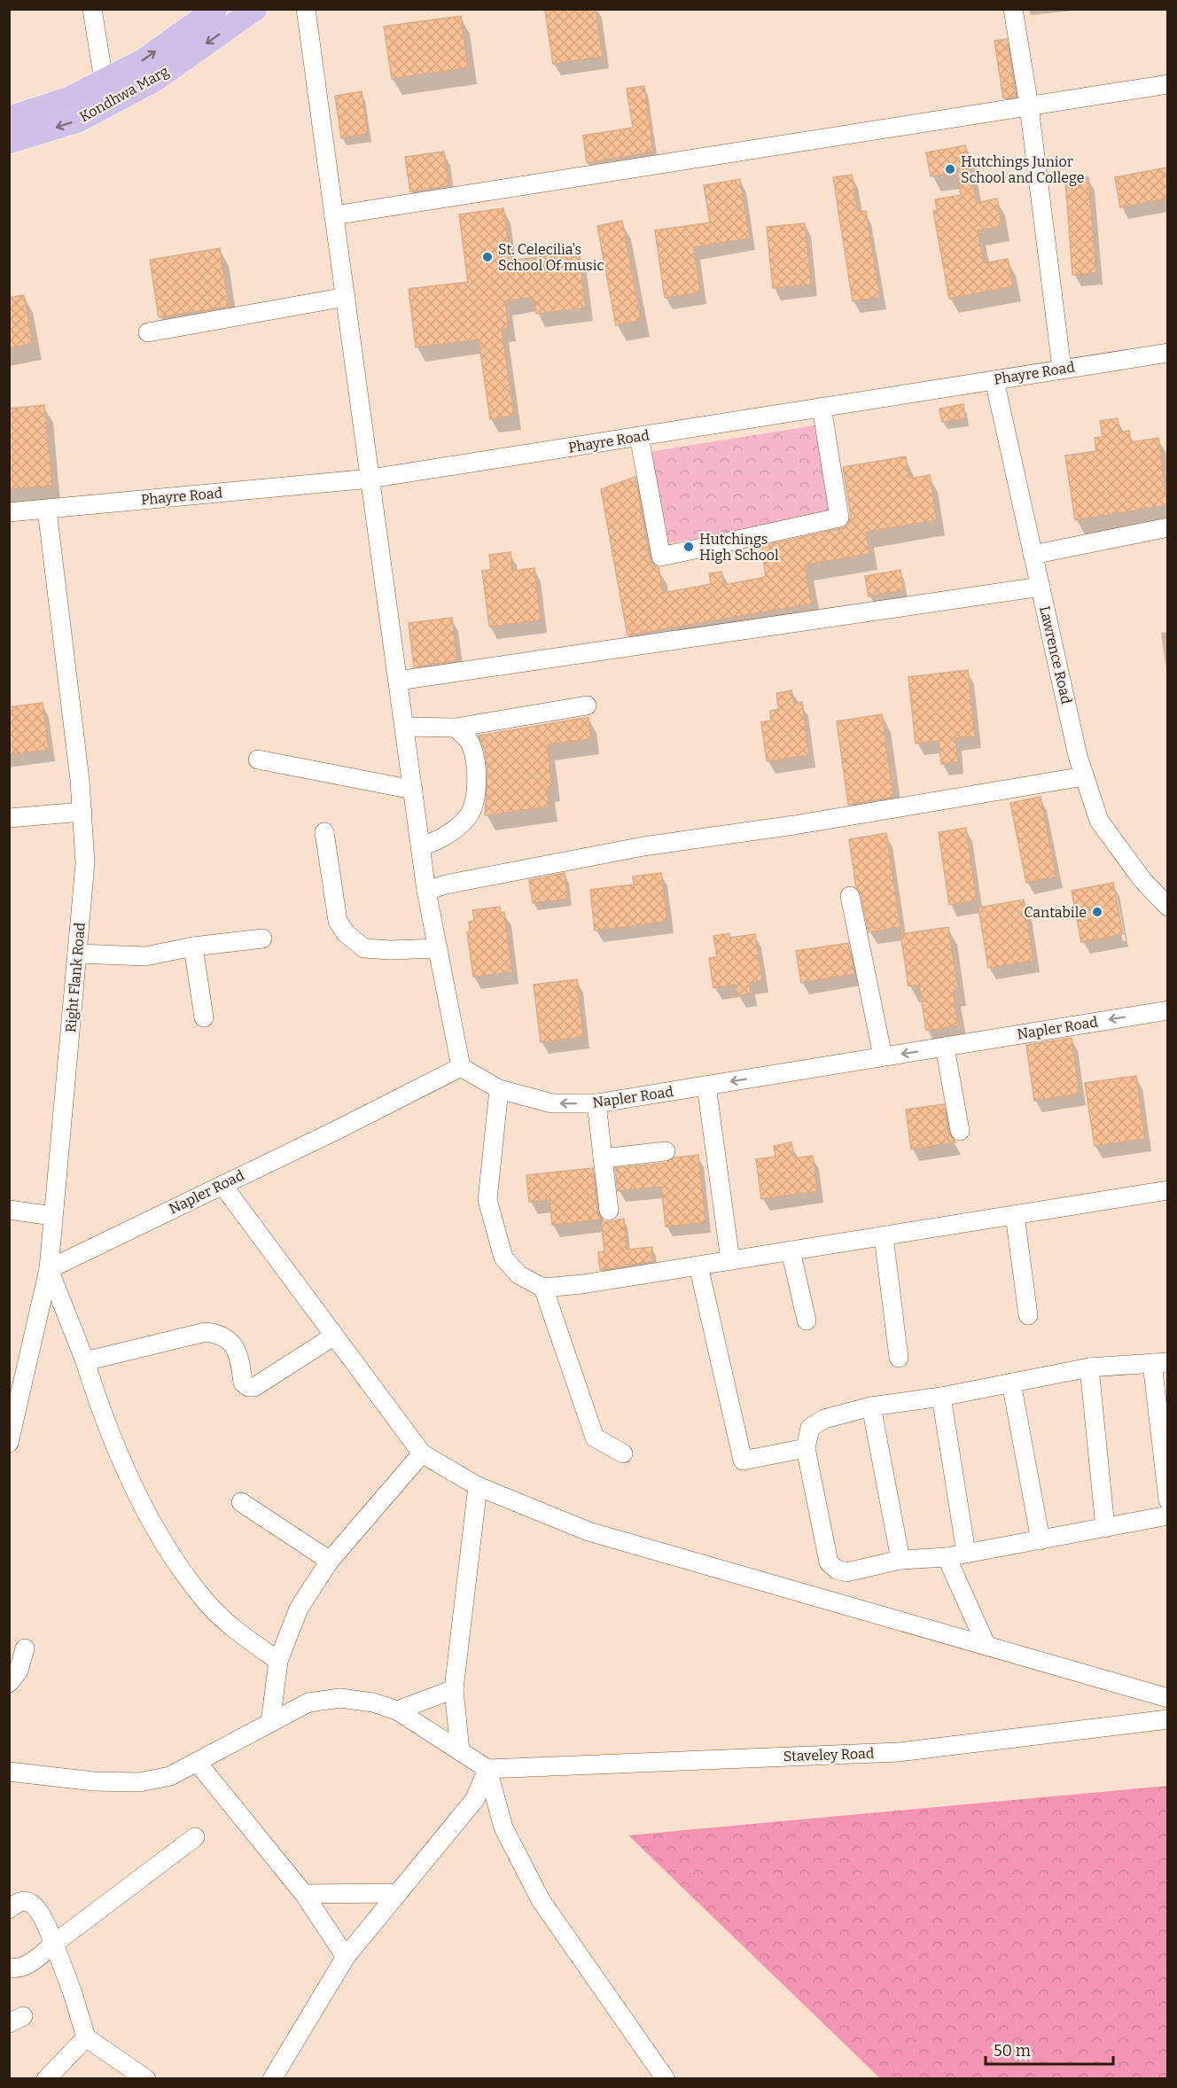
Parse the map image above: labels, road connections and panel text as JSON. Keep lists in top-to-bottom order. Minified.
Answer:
{"streets":{"main road":["Kondhwa Marg"],"street":["Phayre Road","Lawrence Road","Right Flank Road","Napler Road","Staveley Road"]},"crossings":[["Phayre Road","Lawrence Road"],["Phayre Road","Right Flank Road"],["Right Flank Road","Napler Road"]],"one_way":["Napler Road"],"places":["Hutchings Junior School and College","St. Celecilia's School Of music","Hutchings High School","Cantabile"],"scale_bar":"50 m"}
